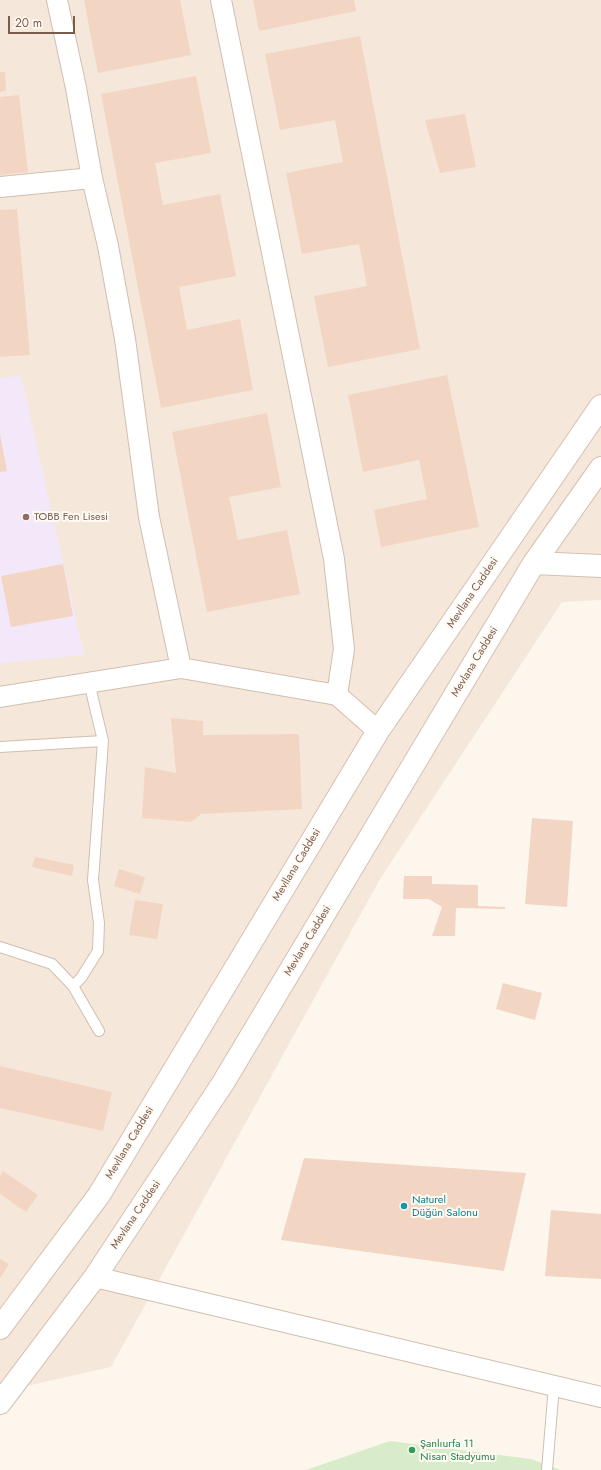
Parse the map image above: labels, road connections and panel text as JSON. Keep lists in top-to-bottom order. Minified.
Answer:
{"streets":{"main road":["Mevllana Caddesi","Mevlana Caddesi"]},"places":["TOBB Fen Lisesi","Naturel Düğün Salonu","Şanlıurfa 11 Nisan Stadyumu"],"scale_bar":"20 m"}
